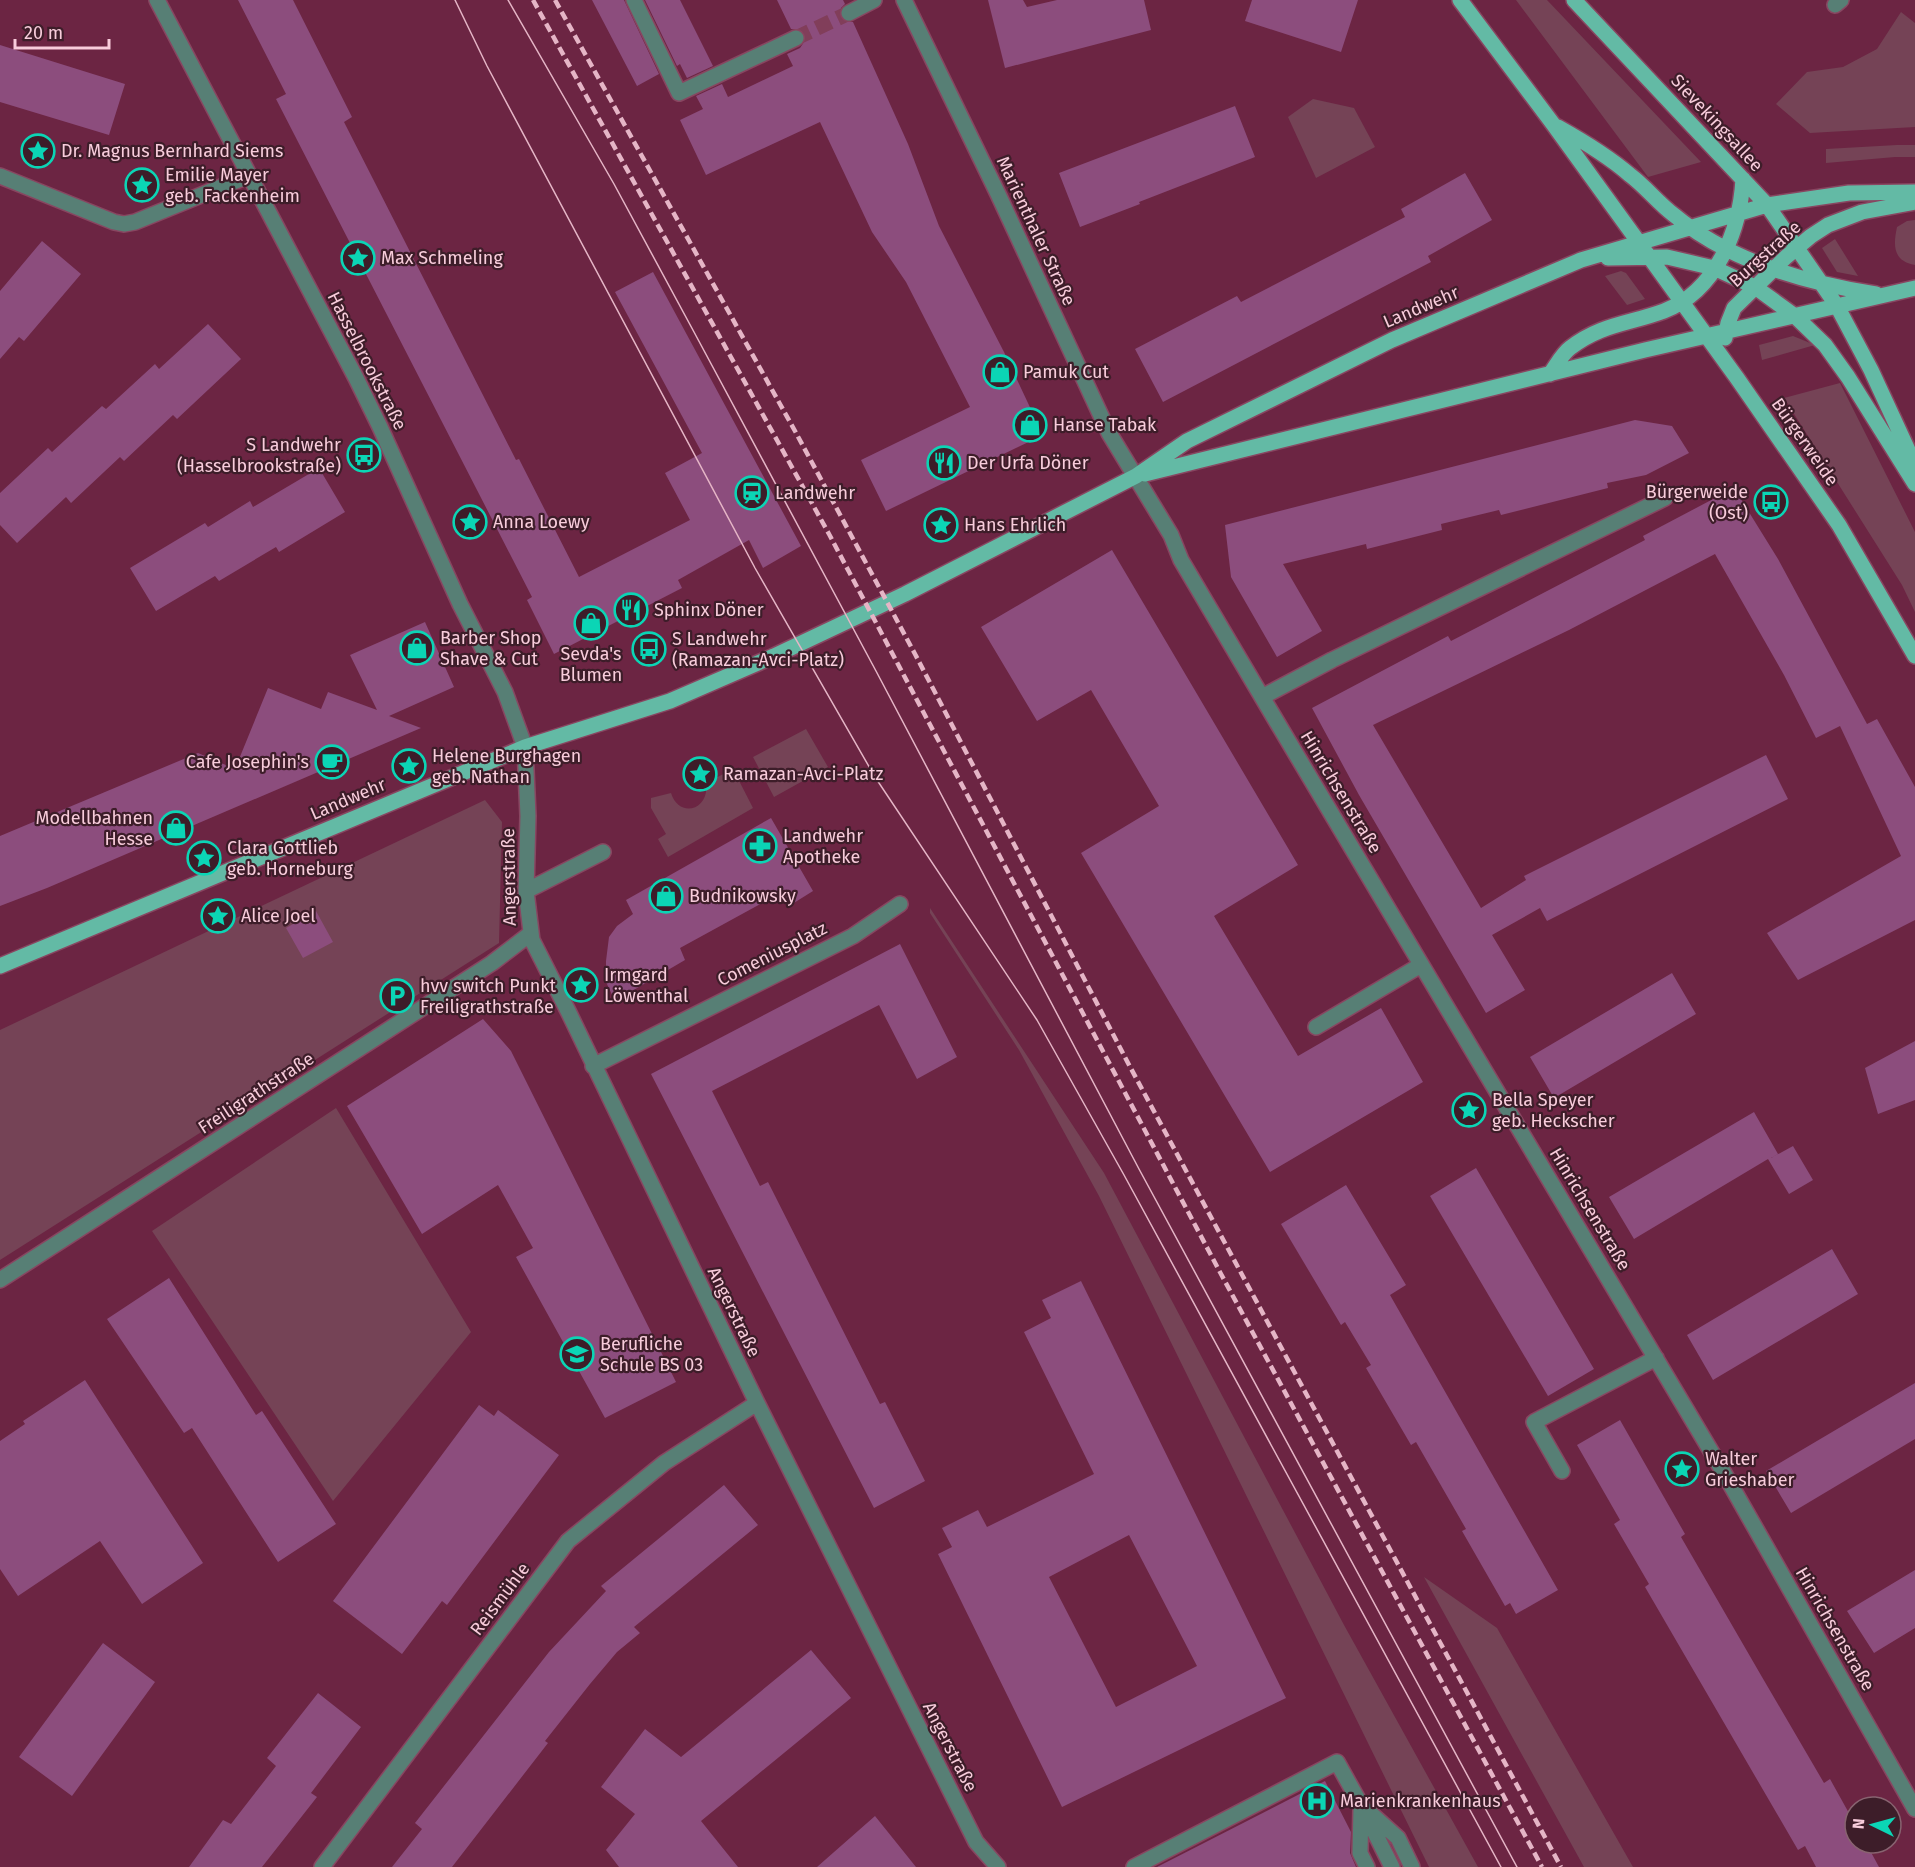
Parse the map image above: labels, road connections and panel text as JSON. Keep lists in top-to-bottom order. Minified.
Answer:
{"streets":{"main road":["Sievekingsallee","Burgstraße","Landwehr","Bürgerweide"],"street":["Marienthaler Straße","Hasselbrookstraße","Hinrichsenstraße","Angerstraße","Comeniusplatz","Freiligrathstraße","Reismühle"]},"crossings":[["Sievekingsallee","Burgstraße"],["Sievekingsallee","Landwehr"],["Marienthaler Straße","Landwehr"],["Marienthaler Straße","Hinrichsenstraße"],["Burgstraße","Landwehr"],["Burgstraße","Bürgerweide"],["Landwehr","Hasselbrookstraße"],["Landwehr","Bürgerweide"],["Landwehr","Hinrichsenstraße"],["Landwehr","Angerstraße"],["Hasselbrookstraße","Angerstraße"],["Angerstraße","Comeniusplatz"],["Angerstraße","Freiligrathstraße"],["Angerstraße","Reismühle"]],"places":{"place":["Dr. Magnus Bernhard Siems","Emilie Mayer geb. Fackenheim","Max Schmeling","Anna Loewy","Hans Ehrlich","Helene Burghagen geb. Nathan","Ramazan-Avci-Platz","Clara Gottlieb geb. Horneburg","Alice Joel","Irmgard Löwenthal","Bella Speyer geb. Heckscher","Walter Grieshaber"],"shop":["Pamuk Cut","Hanse Tabak","Sevda's Blumen","Barber Shop Shave & Cut","Modellbahnen Hesse","Budnikowsky"],"bus stop":["S Landwehr (Hasselbrookstraße)","Bürgerweide (Ost)","S Landwehr (Ramazan-Avci-Platz)"],"restaurant":["Der Urfa Döner","Sphinx Döner"],"station":["Landwehr"],"cafe":["Cafe Josephin's"],"pharmacy":["Landwehr Apotheke"],"parking":["hvv switch Punkt Freiligrathstraße"],"school or university":["Berufliche Schule BS 03"],"hospital":["Marienkrankenhaus"]},"scale_bar":"20 m","north":"left"}
